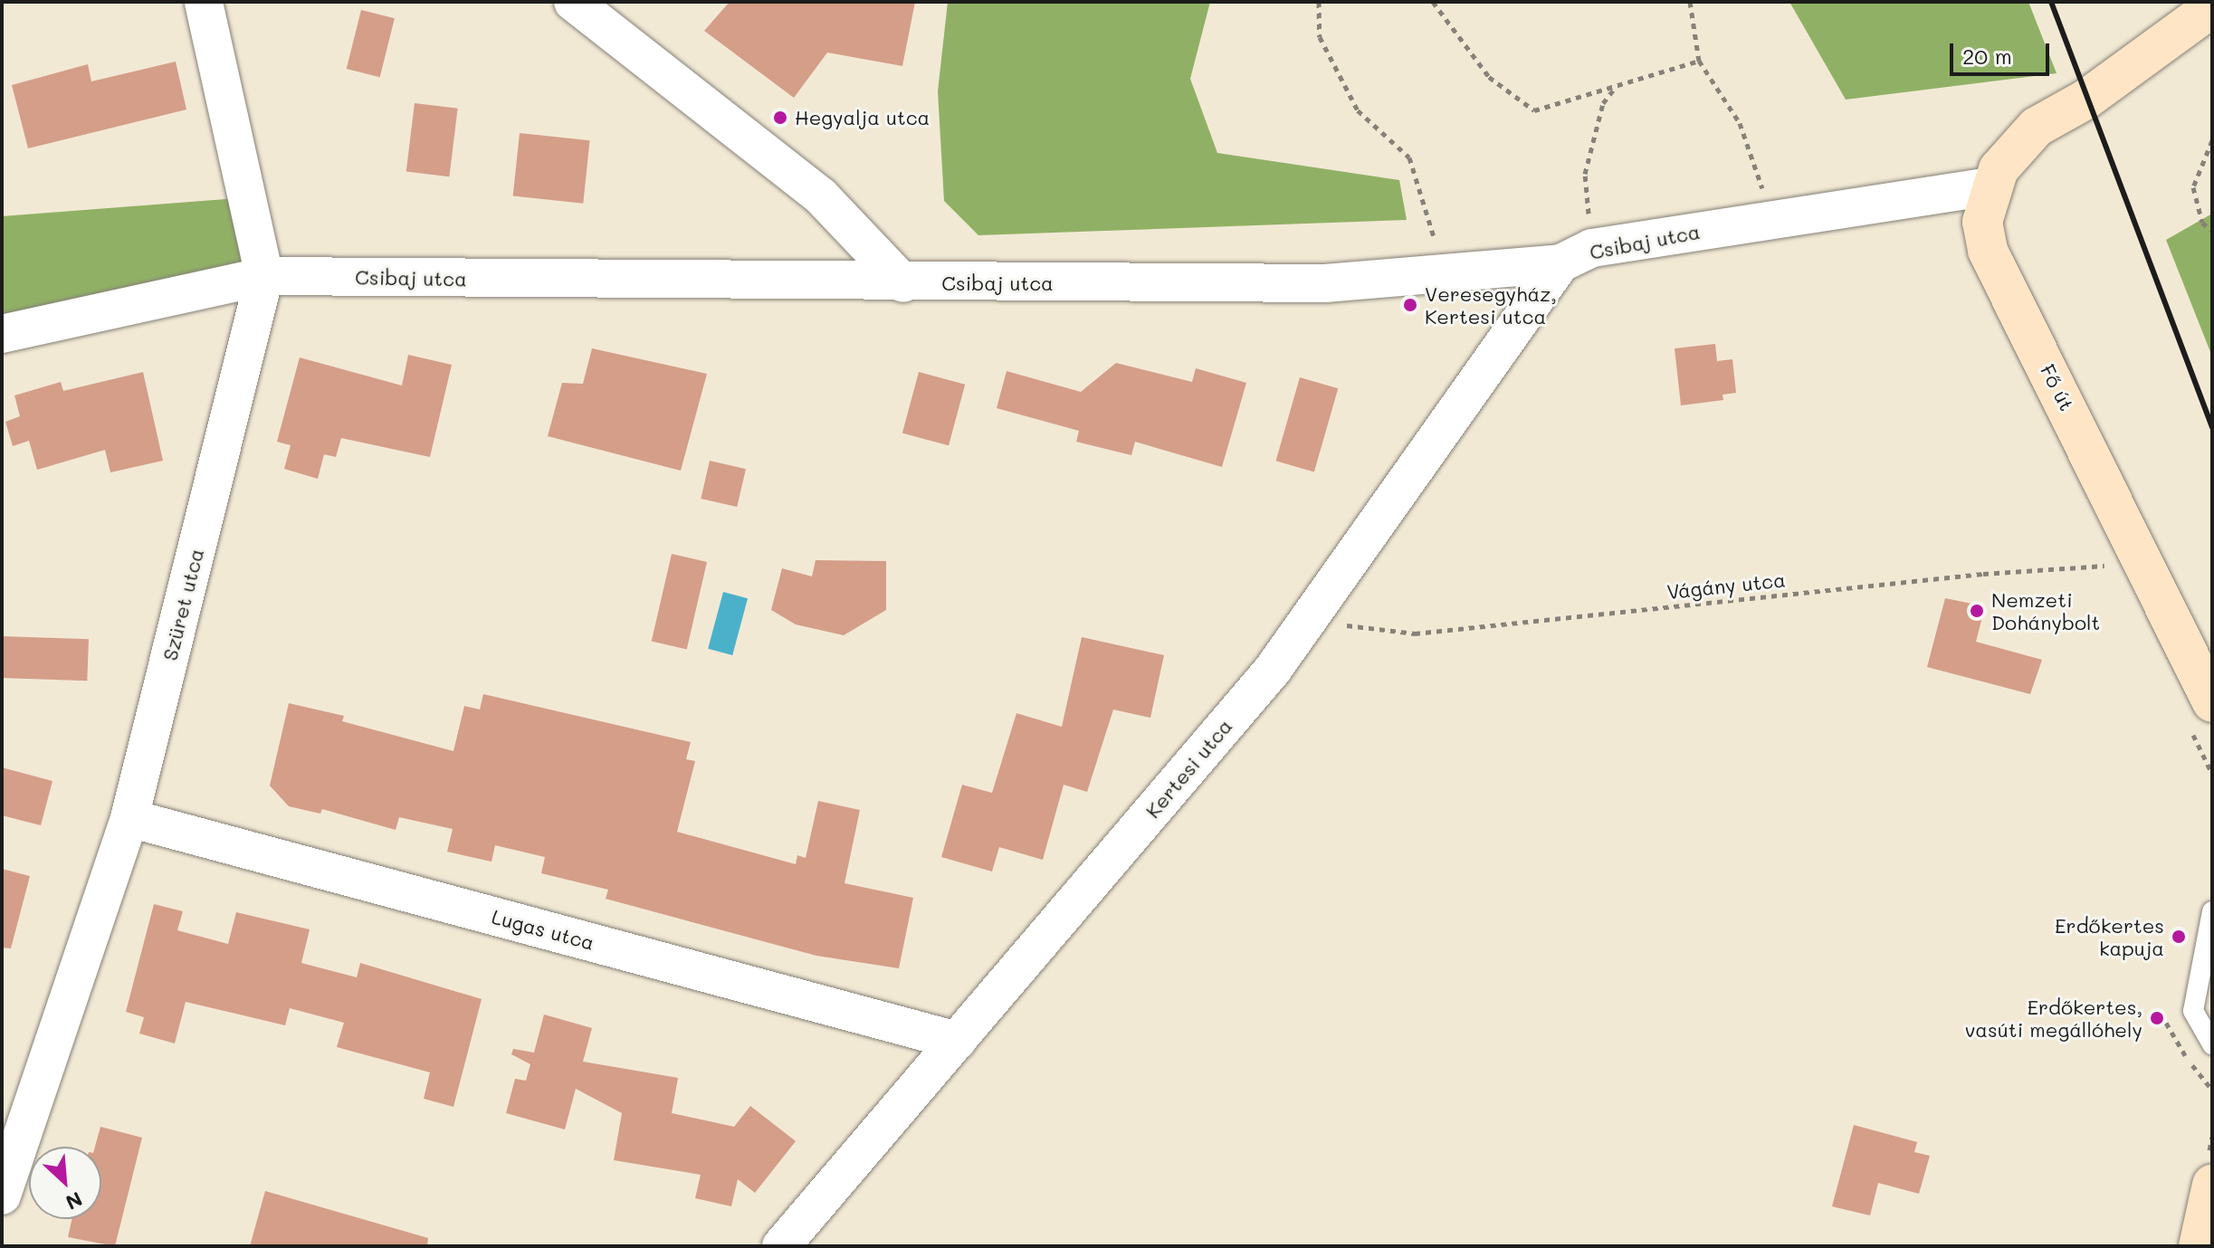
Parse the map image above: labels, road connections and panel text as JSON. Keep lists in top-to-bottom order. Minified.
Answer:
{"streets":{"main road":["Fő út"],"street":["Csibaj utca","Szüret utca","Kertesi utca","Lugas utca"],"path":["Vágány utca"]},"crossings":[["Csibaj utca","Fő út"],["Csibaj utca","Szüret utca"],["Csibaj utca","Kertesi utca"],["Fő út","Vágány utca"],["Vágány utca","Kertesi utca"],["Szüret utca","Lugas utca"],["Kertesi utca","Lugas utca"]],"places":["Hegyalja utca","Veresegyház, Kertesi utca","Nemzeti Dohánybolt","Erdőkertes kapuja","Erdőkertes, vasúti megállóhely"],"scale_bar":"20 m","north":"bottom right"}
